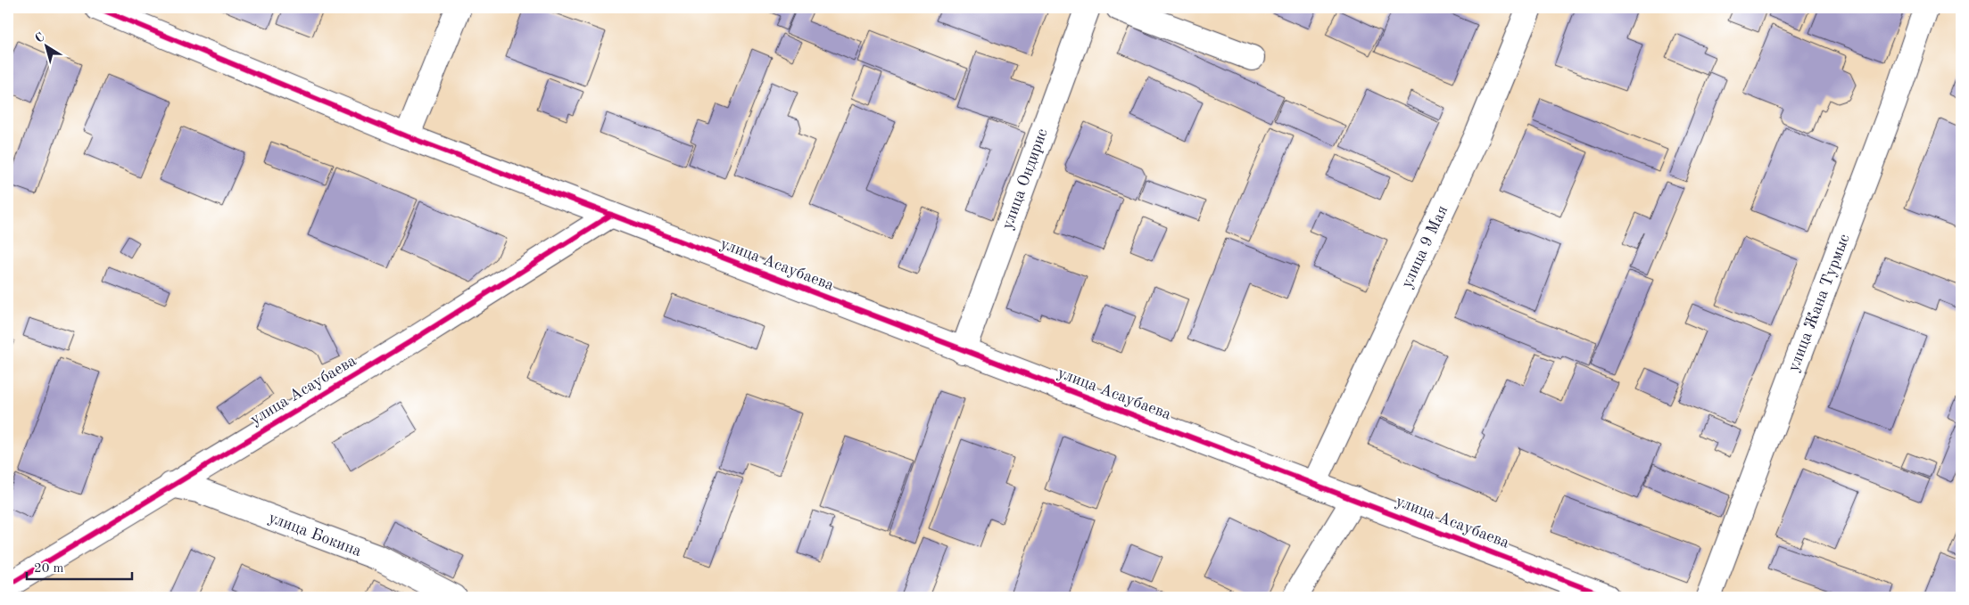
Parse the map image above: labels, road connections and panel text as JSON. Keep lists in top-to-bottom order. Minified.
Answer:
{"streets":{"street":["улица Ондирис","улица 9 Мая","улица Асаубаева","улица Жана Турмыс","улица Бокина"]},"crossings":[["улица Ондирис","улица Асаубаева"],["улица 9 Мая","улица Асаубаева"],["улица Асаубаева","улица Бокина"]],"scale_bar":"20 m","north":"top left"}
